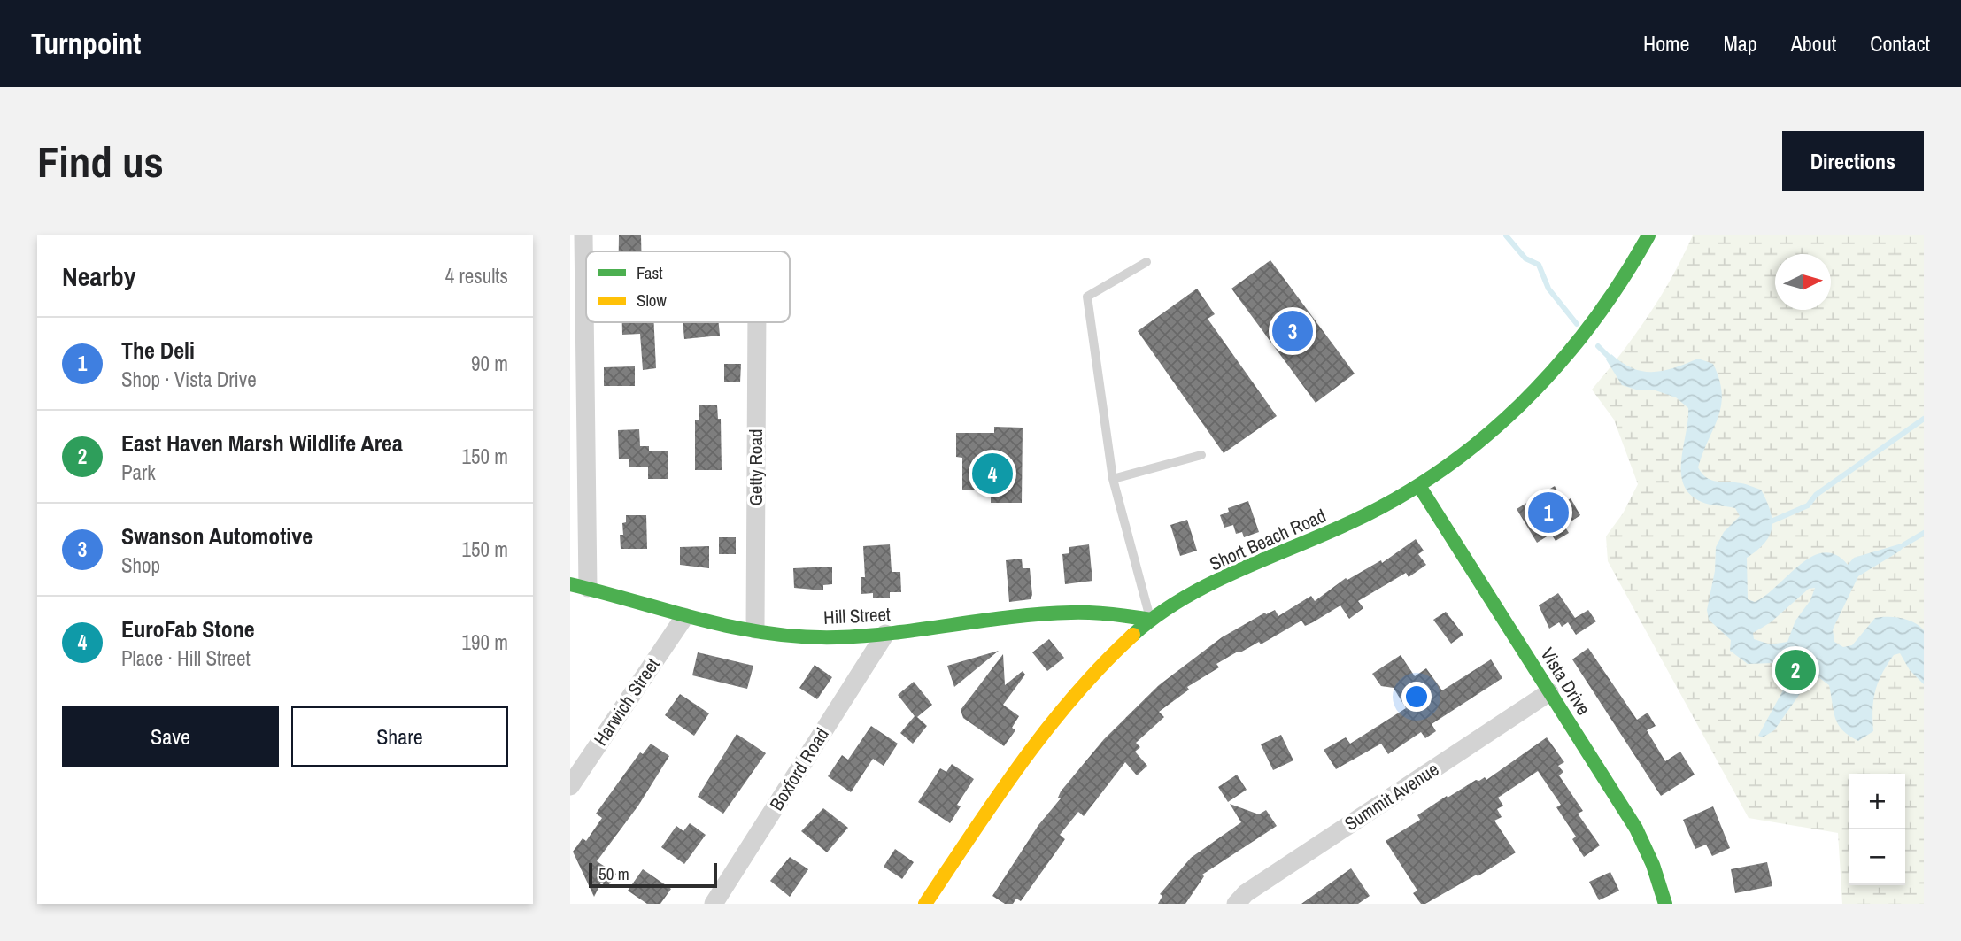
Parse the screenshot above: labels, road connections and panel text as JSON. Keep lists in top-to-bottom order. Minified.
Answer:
{"streets":{"street":["Getty Road","Short Beach Road","Hill Street","Vista Drive","Harwich Street","Boxford Road","Summit Avenue"]},"crossings":[["Getty Road","Hill Street"],["Short Beach Road","Hill Street"],["Short Beach Road","Vista Drive"],["Hill Street","Harwich Street"],["Hill Street","Boxford Road"],["Vista Drive","Summit Avenue"]],"legend":["Fast","Slow"],"scale_bar":"50 m","north":"right","page":{"header":"Turnpoint","nav":["Home","Map","About","Contact"],"buttons":["Directions",["Save","Share"]],"title":"Find us","heading":["Nearby","4 results"],"pins":["3","4","1","2"],"list":[{"mark":"1","name":"The Deli","note":"Shop · Vista Drive","value":"90 m"},{"mark":"2","name":"East Haven Marsh Wildlife Area","note":"Park","value":"150 m"},{"mark":"3","name":"Swanson Automotive","note":"Shop","value":"150 m"},{"mark":"4","name":"EuroFab Stone","note":"Place · Hill Street","value":"190 m"}],"map_buttons":["+","−"],"scale":"50 m"}}
